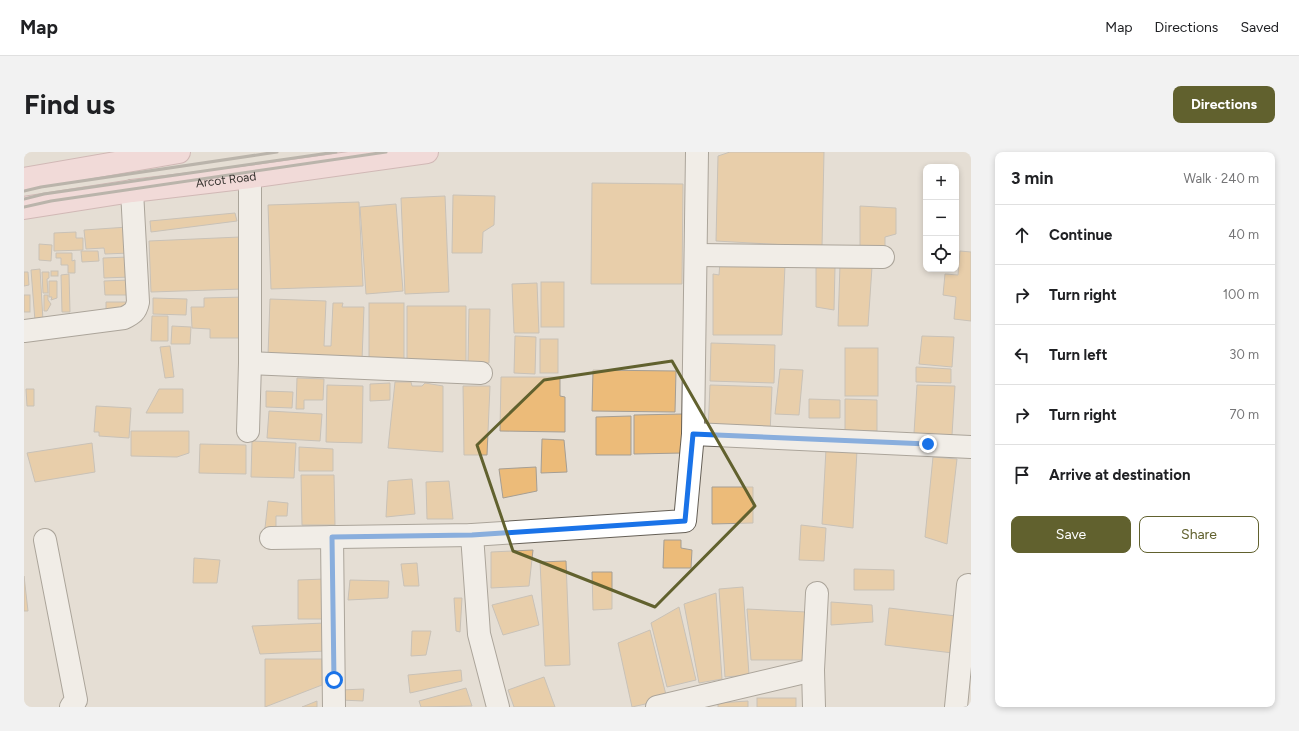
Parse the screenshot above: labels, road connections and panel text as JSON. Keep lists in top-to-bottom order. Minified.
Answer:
{"streets":{"main road":["Arcot Road"]},"page":{"header":"Map","nav":["Map","Directions","Saved"],"buttons":["Directions",["Save","Share"]],"title":"Find us","heading":["3 min","Walk · 240 m"],"map_buttons":["+","−"],"list":[["Continue","40 m"],["Turn right","100 m"],["Turn left","30 m"],["Turn right","70 m"],"Arrive at destination"]}}
